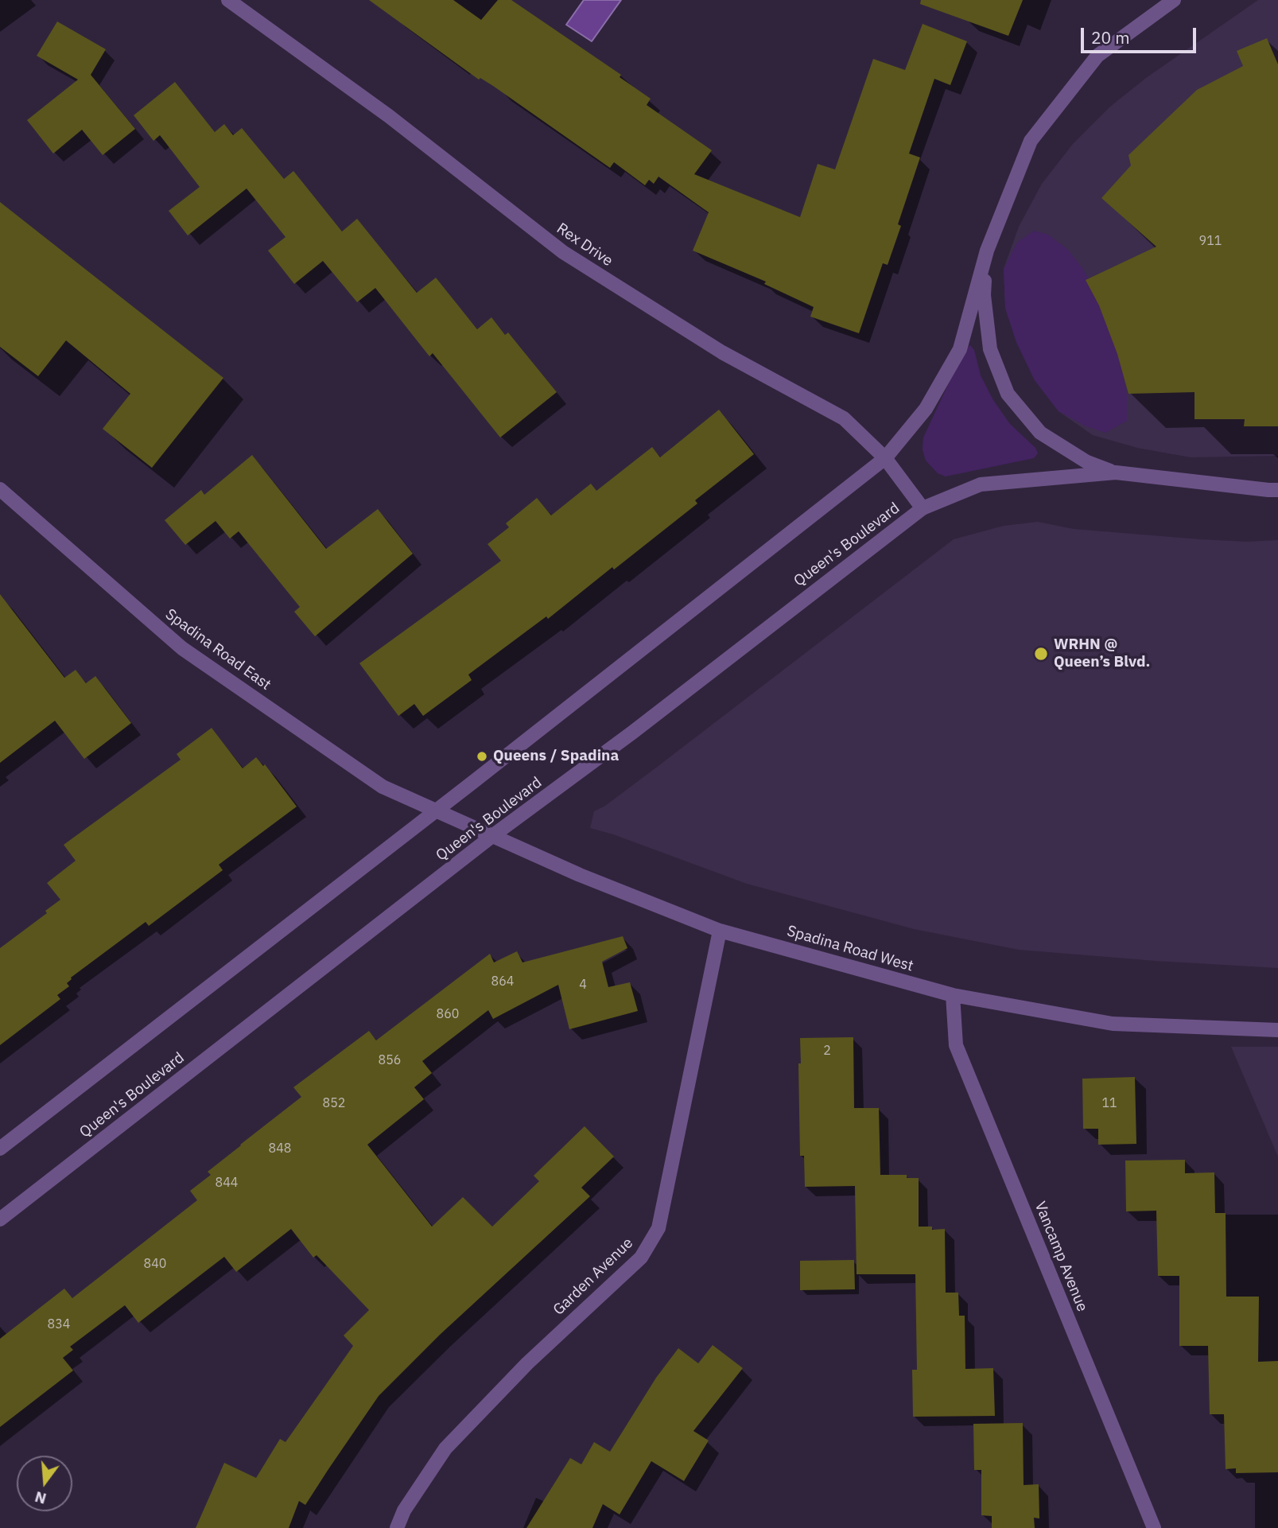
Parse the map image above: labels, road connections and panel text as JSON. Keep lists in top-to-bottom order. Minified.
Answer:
{"streets":{"street":["Rex Drive","Queen's Boulevard","Spadina Road East","Spadina Road West","Vancamp Avenue","Garden Avenue"]},"crossings":[["Rex Drive","Queen's Boulevard"],["Queen's Boulevard","Spadina Road East"],["Queen's Boulevard","Spadina Road West"],["Spadina Road East","Spadina Road West"],["Spadina Road West","Vancamp Avenue"],["Spadina Road West","Garden Avenue"]],"places":["WRHN @ Queen’s Blvd.","Queens / Spadina"],"house_numbers":["911","864","4","860","2","856","852","11","848","844","840","834"],"scale_bar":"20 m","north":"bottom"}
